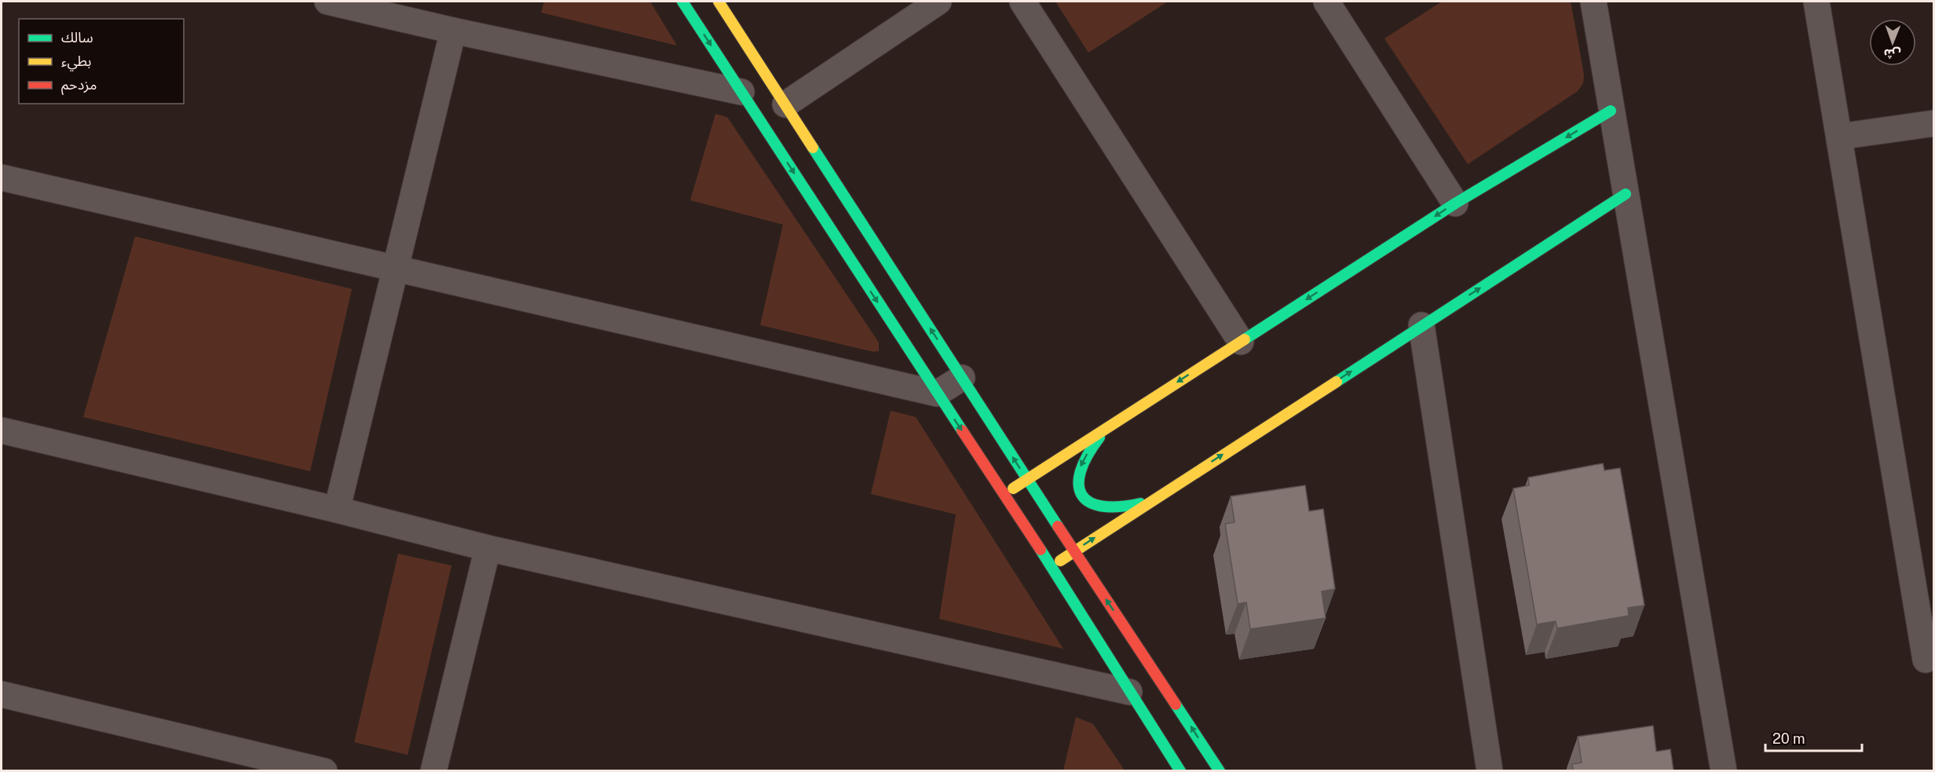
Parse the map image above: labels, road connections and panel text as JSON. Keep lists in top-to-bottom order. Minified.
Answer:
{"legend":["سالك","بطيء","مزدحم"],"scale_bar":"20 m","north":"bottom"}
